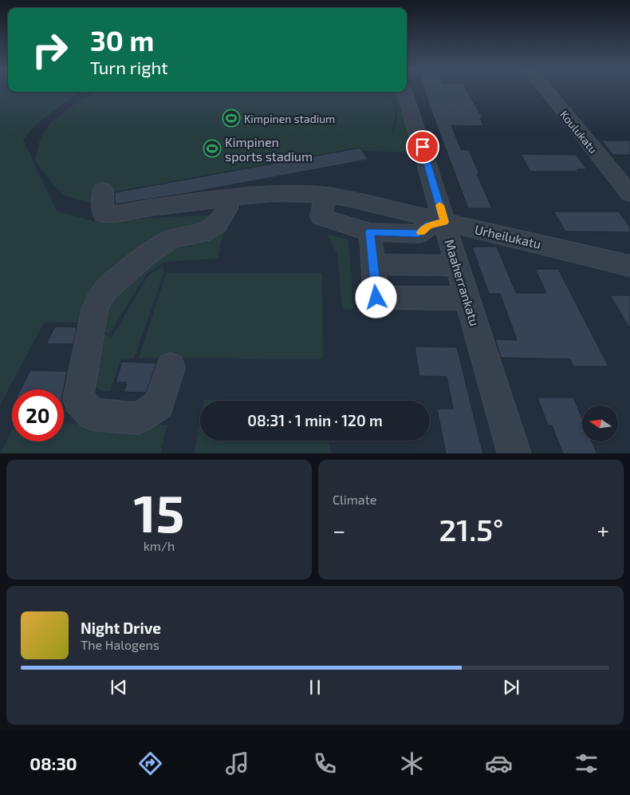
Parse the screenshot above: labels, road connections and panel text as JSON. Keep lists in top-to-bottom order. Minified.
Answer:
{"streets":{"street":["Koulukatu","Urheilukatu","Maaherrankatu"]},"crossings":[["Urheilukatu","Maaherrankatu"]],"places":{"sports":["Kimpinen stadium","Kimpinen sports stadium"]},"north":"left","page":{"turn":["30 m","Turn right"],"limit":"20","trip":"08:31 · 1 min · 120 m","tile":[["15","km/h"],"Climate"],"heat":["−","21.5°","+"],"song":["Night Drive","The Halogens"],"tabs":"08:30"}}
